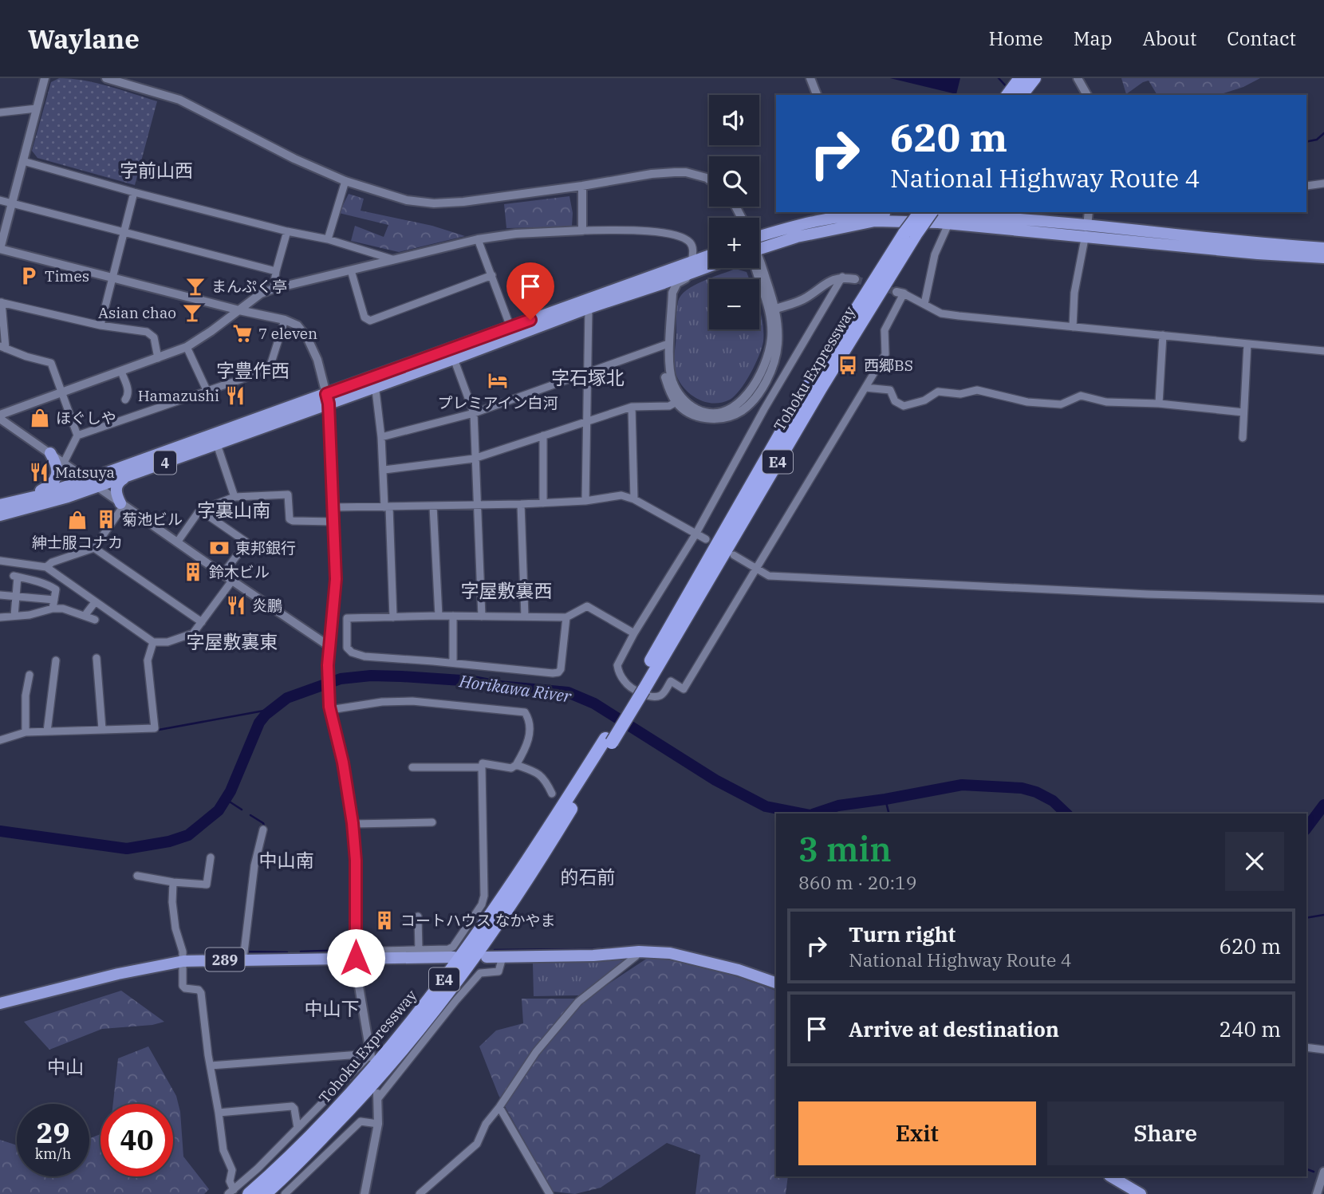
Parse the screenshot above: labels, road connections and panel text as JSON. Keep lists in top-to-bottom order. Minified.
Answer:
{"streets":{"highway":["Tohoku Expressway","E4","4","289"]},"districts":["字前山西","字豊作西","字石塚北","字裏山南","字屋敷裏西","字屋敷裏東","中山南","的石前","中山下","中山"],"water":["Horikawa River"],"places":{"parking":["Times"],"bar":["まんぷく亭","Asian chao"],"supermarket":["7 eleven"],"bus stop":["西郷BS"],"hotel":["プレミアイン白河"],"restaurant":["Hamazushi","Matsuya","炎鵬"],"shop":["ほぐしや","紳士服コナカ"],"building":["菊池ビル","鈴木ビル","コートハウス なかやま"],"bank":["東邦銀行"]},"page":{"header":"Waylane","nav":["Home","Map","About","Contact"],"map_buttons":["+","−"],"turn":["620 m","National Highway Route 4"],"heading":["3 min","860 m · 20:19"],"list":[{"name":"Turn right","note":"National Highway Route 4","value":"620 m"},{"name":"Arrive at destination","value":"240 m"}],"buttons":["Exit","Share"],"speed":"29 km/h","limit":"40"}}
